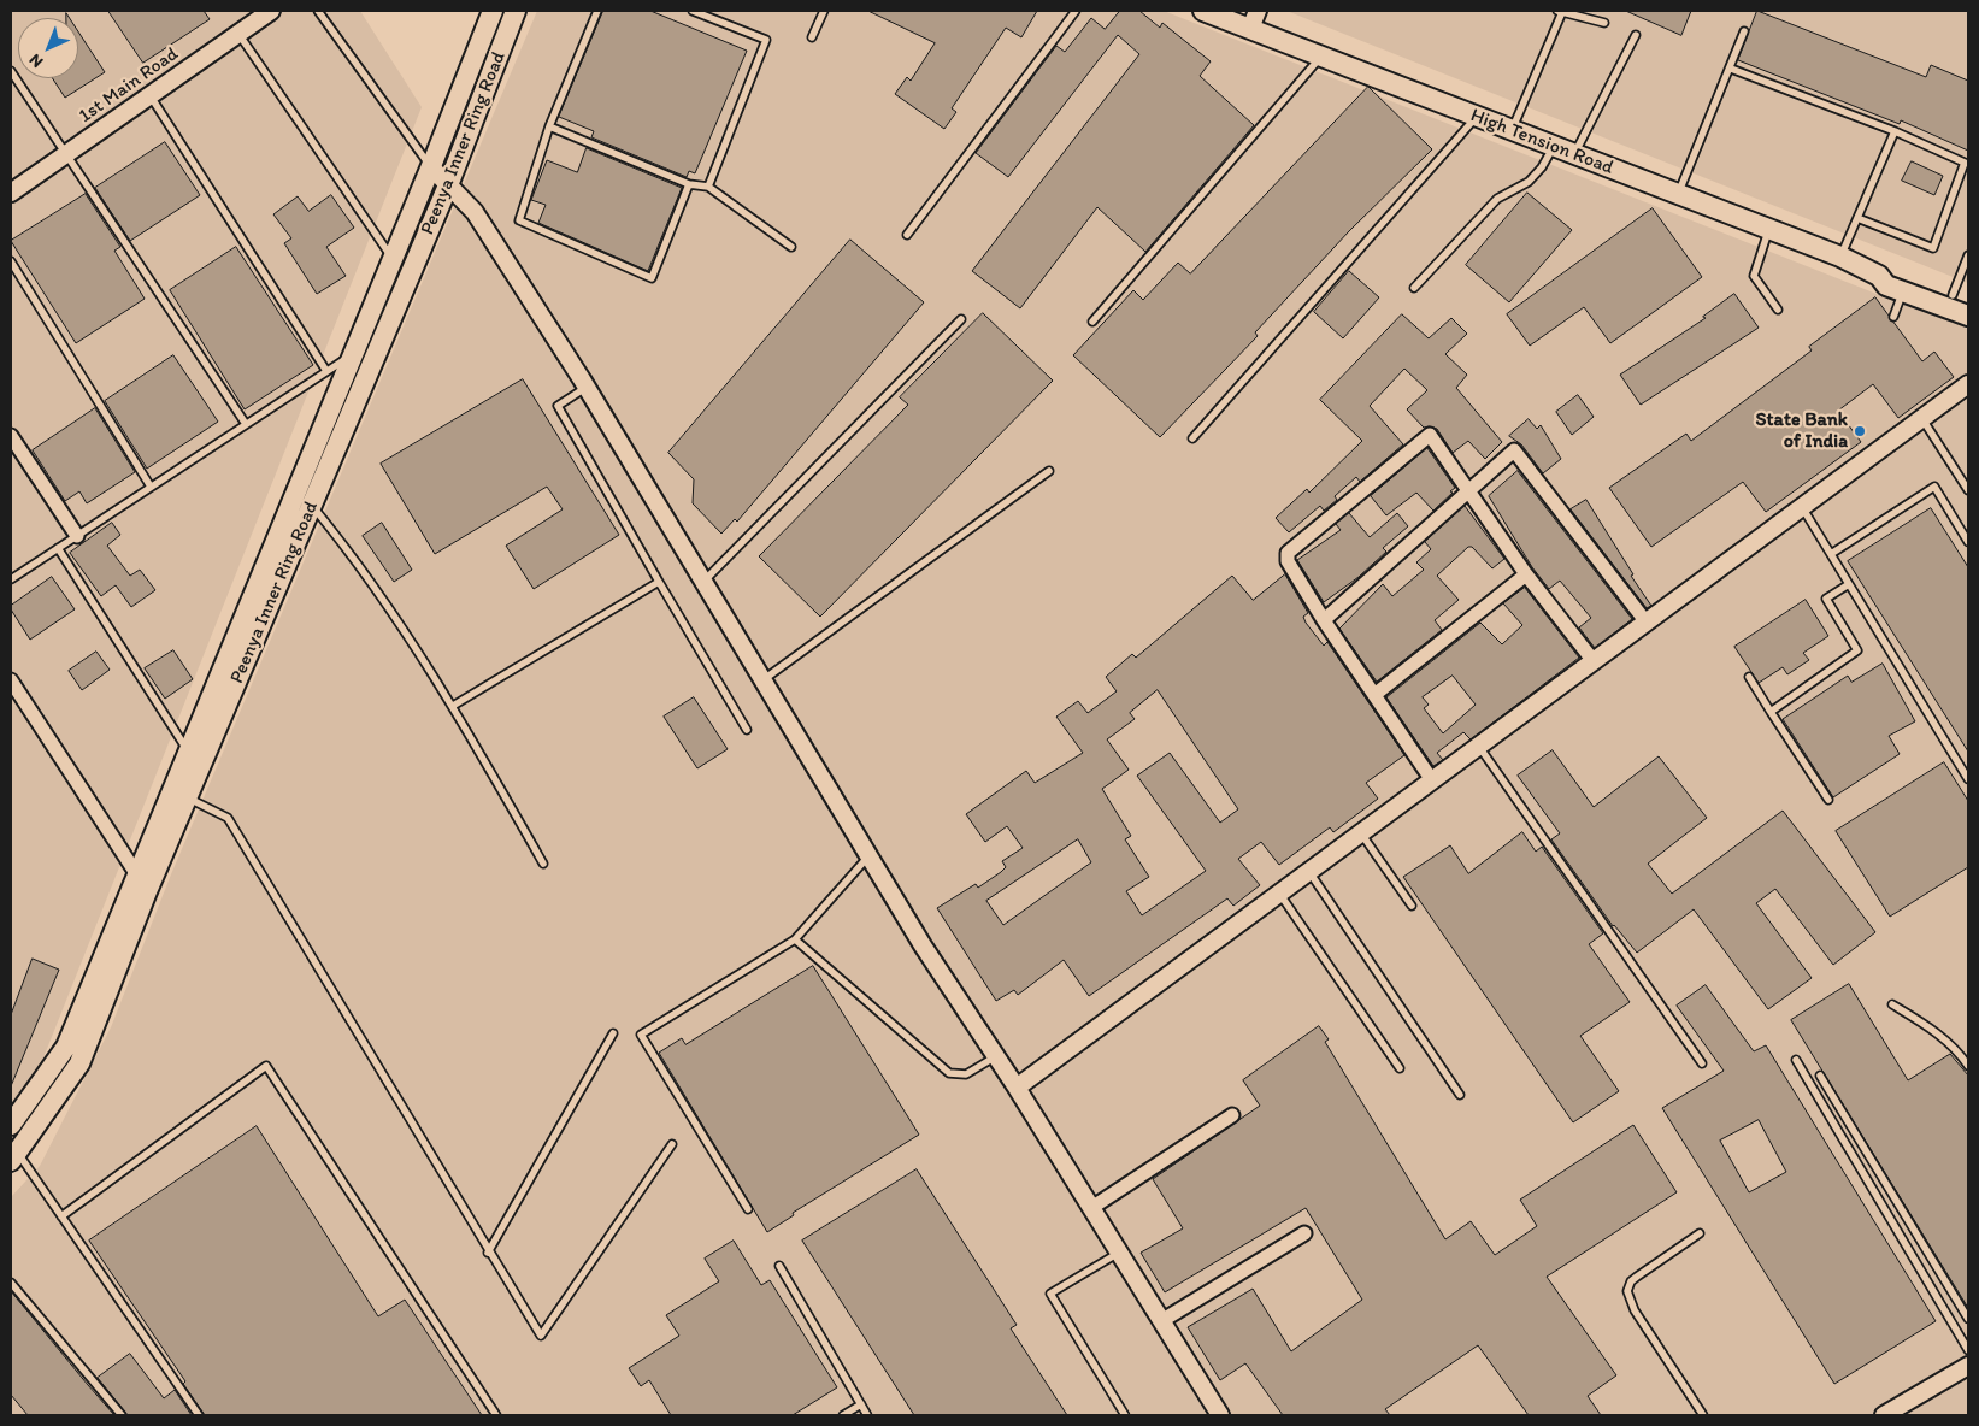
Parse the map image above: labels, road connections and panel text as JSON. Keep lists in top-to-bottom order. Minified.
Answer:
{"streets":{"main road":["High Tension Road","Peenya Inner Ring Road"],"street":["1st Main Road"]},"places":["State Bank of India"],"north":"bottom left"}
